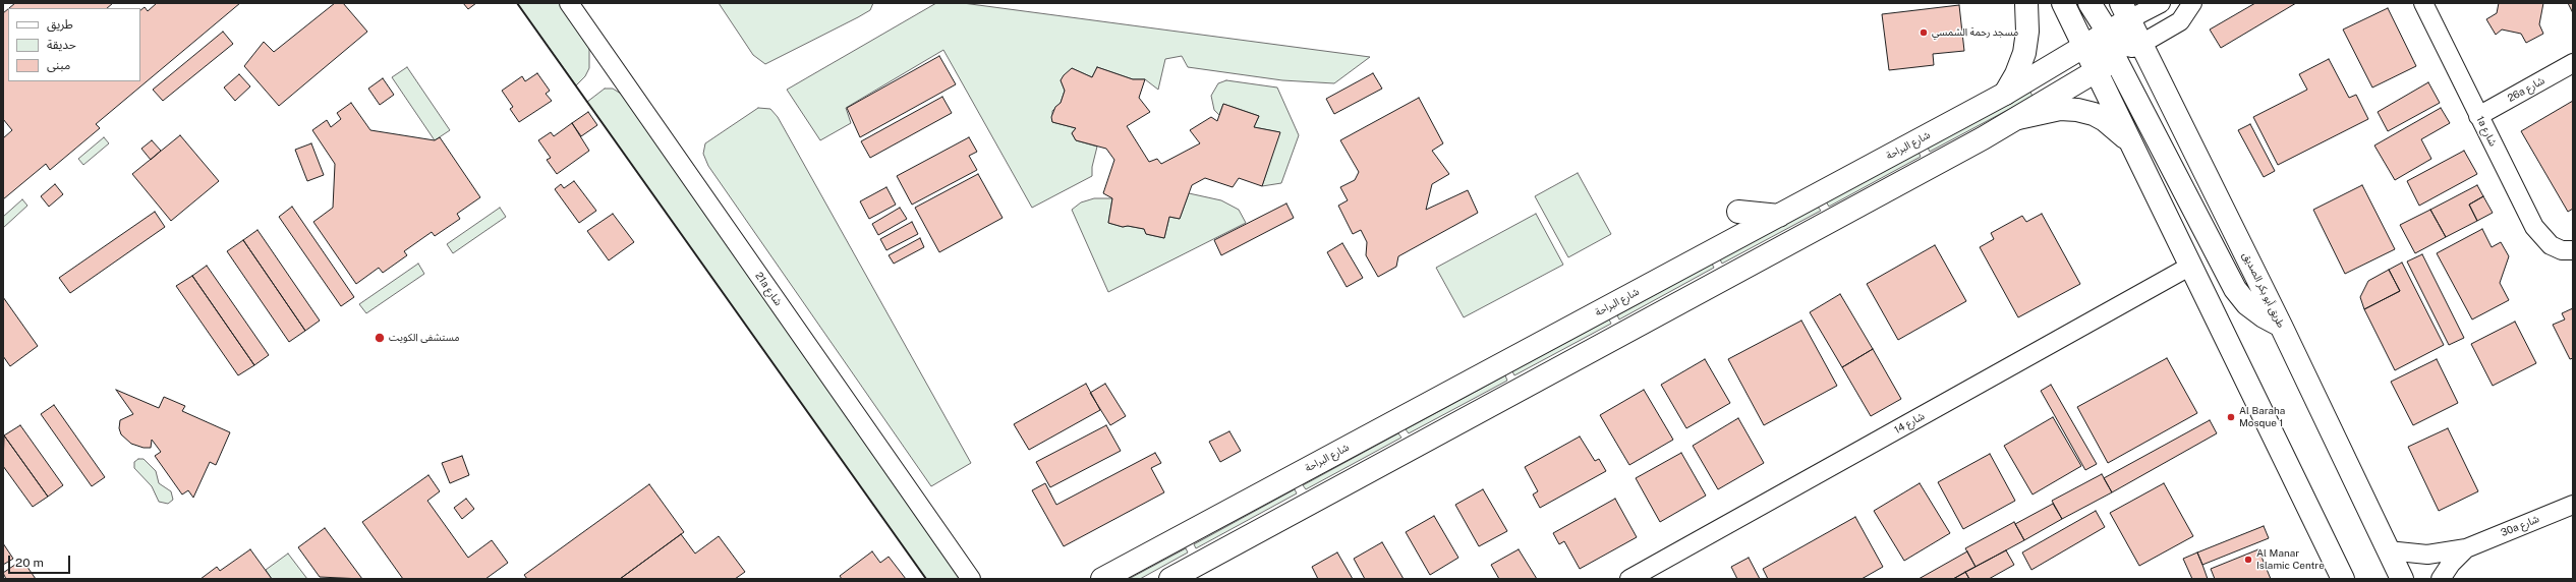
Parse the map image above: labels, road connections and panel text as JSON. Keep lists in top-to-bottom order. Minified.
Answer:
{"streets":{"street":["26a شارع","1a شارع","شارع البراحة","21a شارع","طريق أبو بكر الصديق","شارع 14","30a شارع"]},"crossings":[["26a شارع","1a شارع"],["شارع البراحة","طريق أبو بكر الصديق"],["طريق أبو بكر الصديق","30a شارع"]],"places":["مسجد رحمة الشمسي","مستشفى الكويت","Al Baraha Mosque 1","Al Manar Islamic Centre"],"legend":["طريق","حديقة","مبنى"],"scale_bar":"20 m"}
